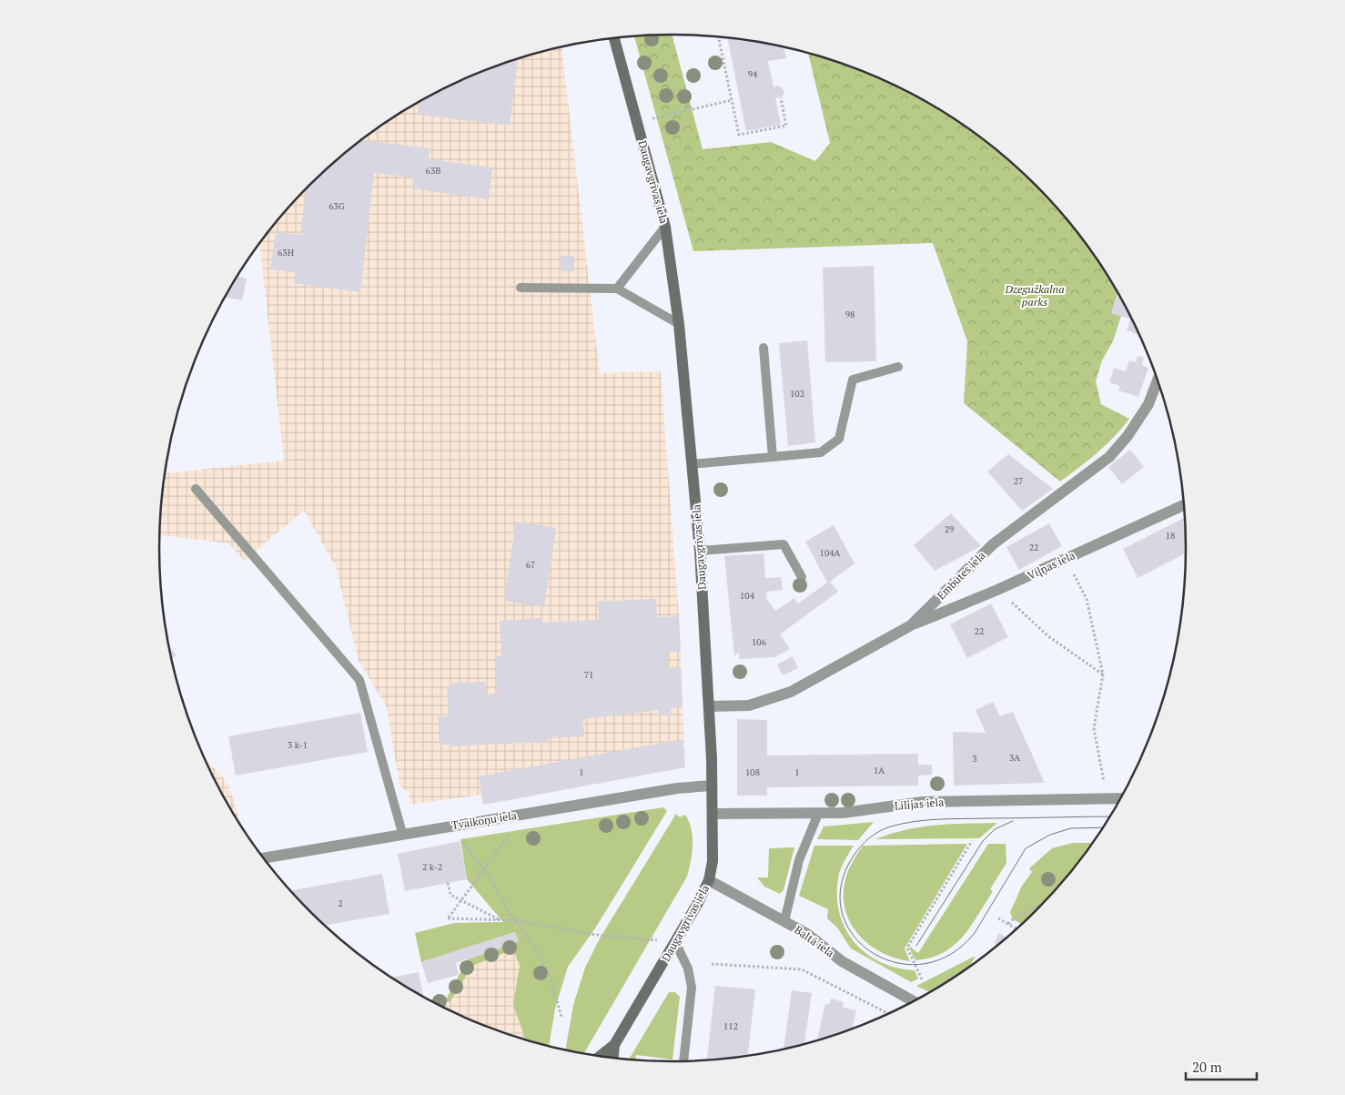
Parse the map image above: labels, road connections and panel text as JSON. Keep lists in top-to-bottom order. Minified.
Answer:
{"streets":{"main road":["Daugavgrīvas iela"],"street":["Viļņas iela","Embūtes iela","Lilijas iela","Tvaikoņu iela","Baltā iela"]},"crossings":[["Daugavgrīvas iela","Embūtes iela"],["Daugavgrīvas iela","Lilijas iela"],["Daugavgrīvas iela","Tvaikoņu iela"],["Daugavgrīvas iela","Baltā iela"],["Viļņas iela","Embūtes iela"]],"parks":["Dzegužkalna parks"],"house_numbers":["94","63B","63G","63H","98","102","27","29","18","22","104A","67","104","22","106","71","3 k-1","3A","3","1A","1","108","1","2 k-2","2","112"],"scale_bar":"20 m"}
